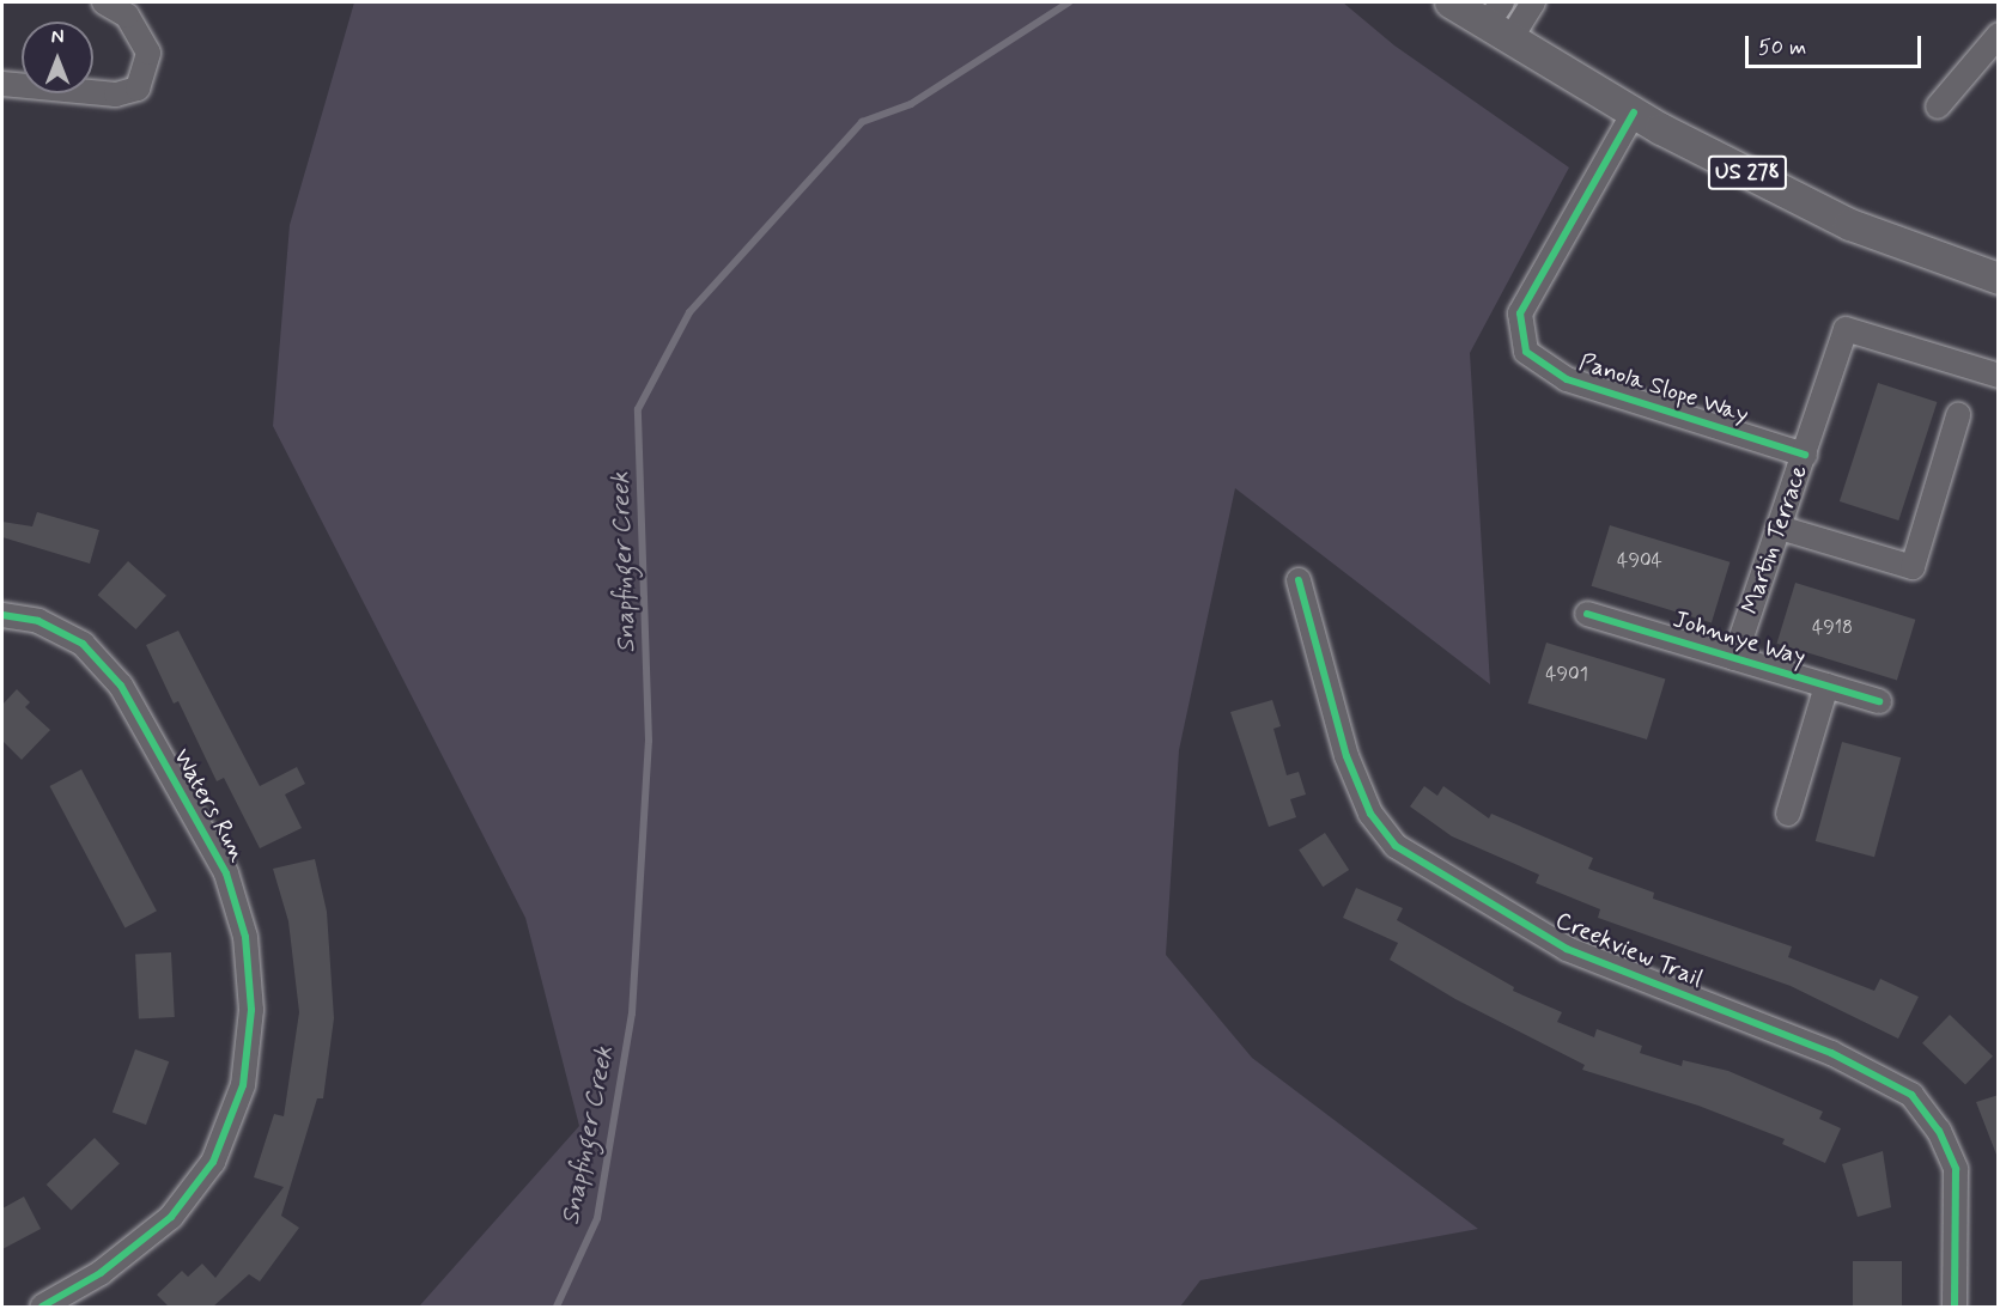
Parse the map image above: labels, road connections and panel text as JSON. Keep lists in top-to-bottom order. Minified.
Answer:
{"streets":{"main road":["US 278"],"street":["Panola Slope Way","Martin Terrace","Johnnye Way","Waters Run","Creekview Trail"]},"crossings":[["US 278","Panola Slope Way"],["Panola Slope Way","Martin Terrace"],["Martin Terrace","Johnnye Way"]],"water":["Snapfinger Creek"],"house_numbers":["4904","4918","4901"],"scale_bar":"50 m","north":"top"}
